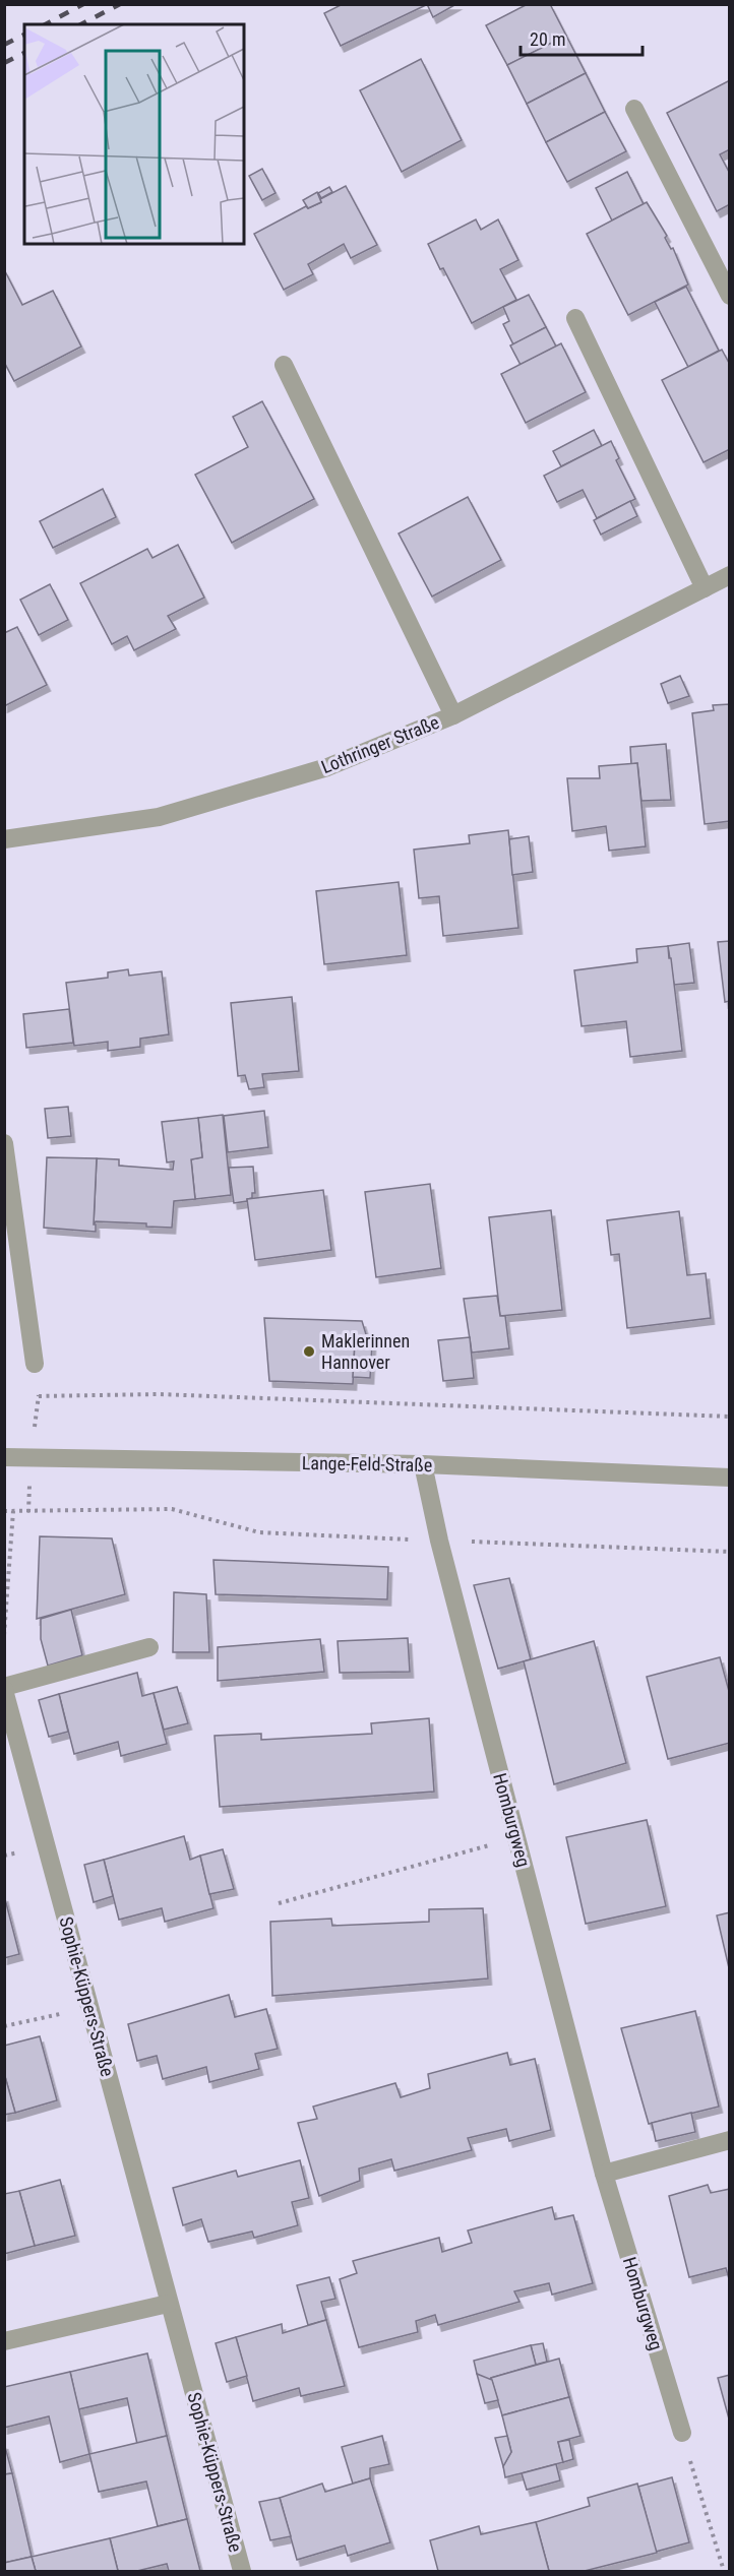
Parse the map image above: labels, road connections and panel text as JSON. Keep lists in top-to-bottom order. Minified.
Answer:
{"streets":{"street":["Lothringer Straße","Lange-Feld-Straße","Homburgweg","Sophie-Küppers-Straße"]},"crossings":[["Lange-Feld-Straße","Homburgweg"]],"places":["Maklerinnen Hannover"],"scale_bar":"20 m"}
